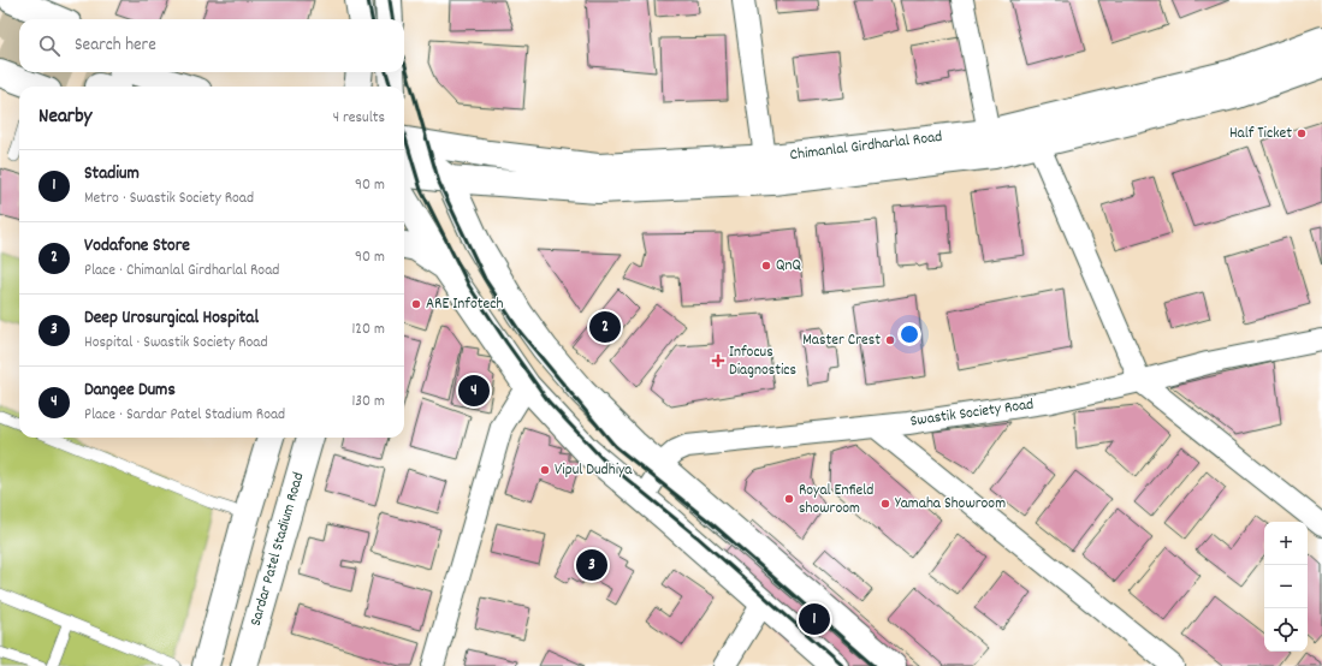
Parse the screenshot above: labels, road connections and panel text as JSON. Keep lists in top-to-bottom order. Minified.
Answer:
{"streets":{"main road":["Chimanlal Girdharlal Road","Sardar Patel Stadium Road"],"street":["Swastik Society Road"]},"places":{"other":["Half Ticket","QnQ","ARE Infotech","Master Crest","Vipul Dudhiya","Royal Enfield showroom","Yamaha Showroom"],"health":["Infocus Diagnostics"]},"page":{"search":"Search here","heading":["Nearby","4 results"],"list":[{"mark":"1","name":"Stadium","note":"Metro · Swastik Society Road","value":"90 m"},{"mark":"2","name":"Vodafone Store","note":"Place · Chimanlal Girdharlal Road","value":"90 m"},{"mark":"3","name":"Deep Urosurgical Hospital","note":"Hospital · Swastik Society Road","value":"120 m"},{"mark":"4","name":"Dangee Dums","note":"Place · Sardar Patel Stadium Road","value":"130 m"}],"pins":["2","4","3","1"],"map_buttons":["+","−"]}}
